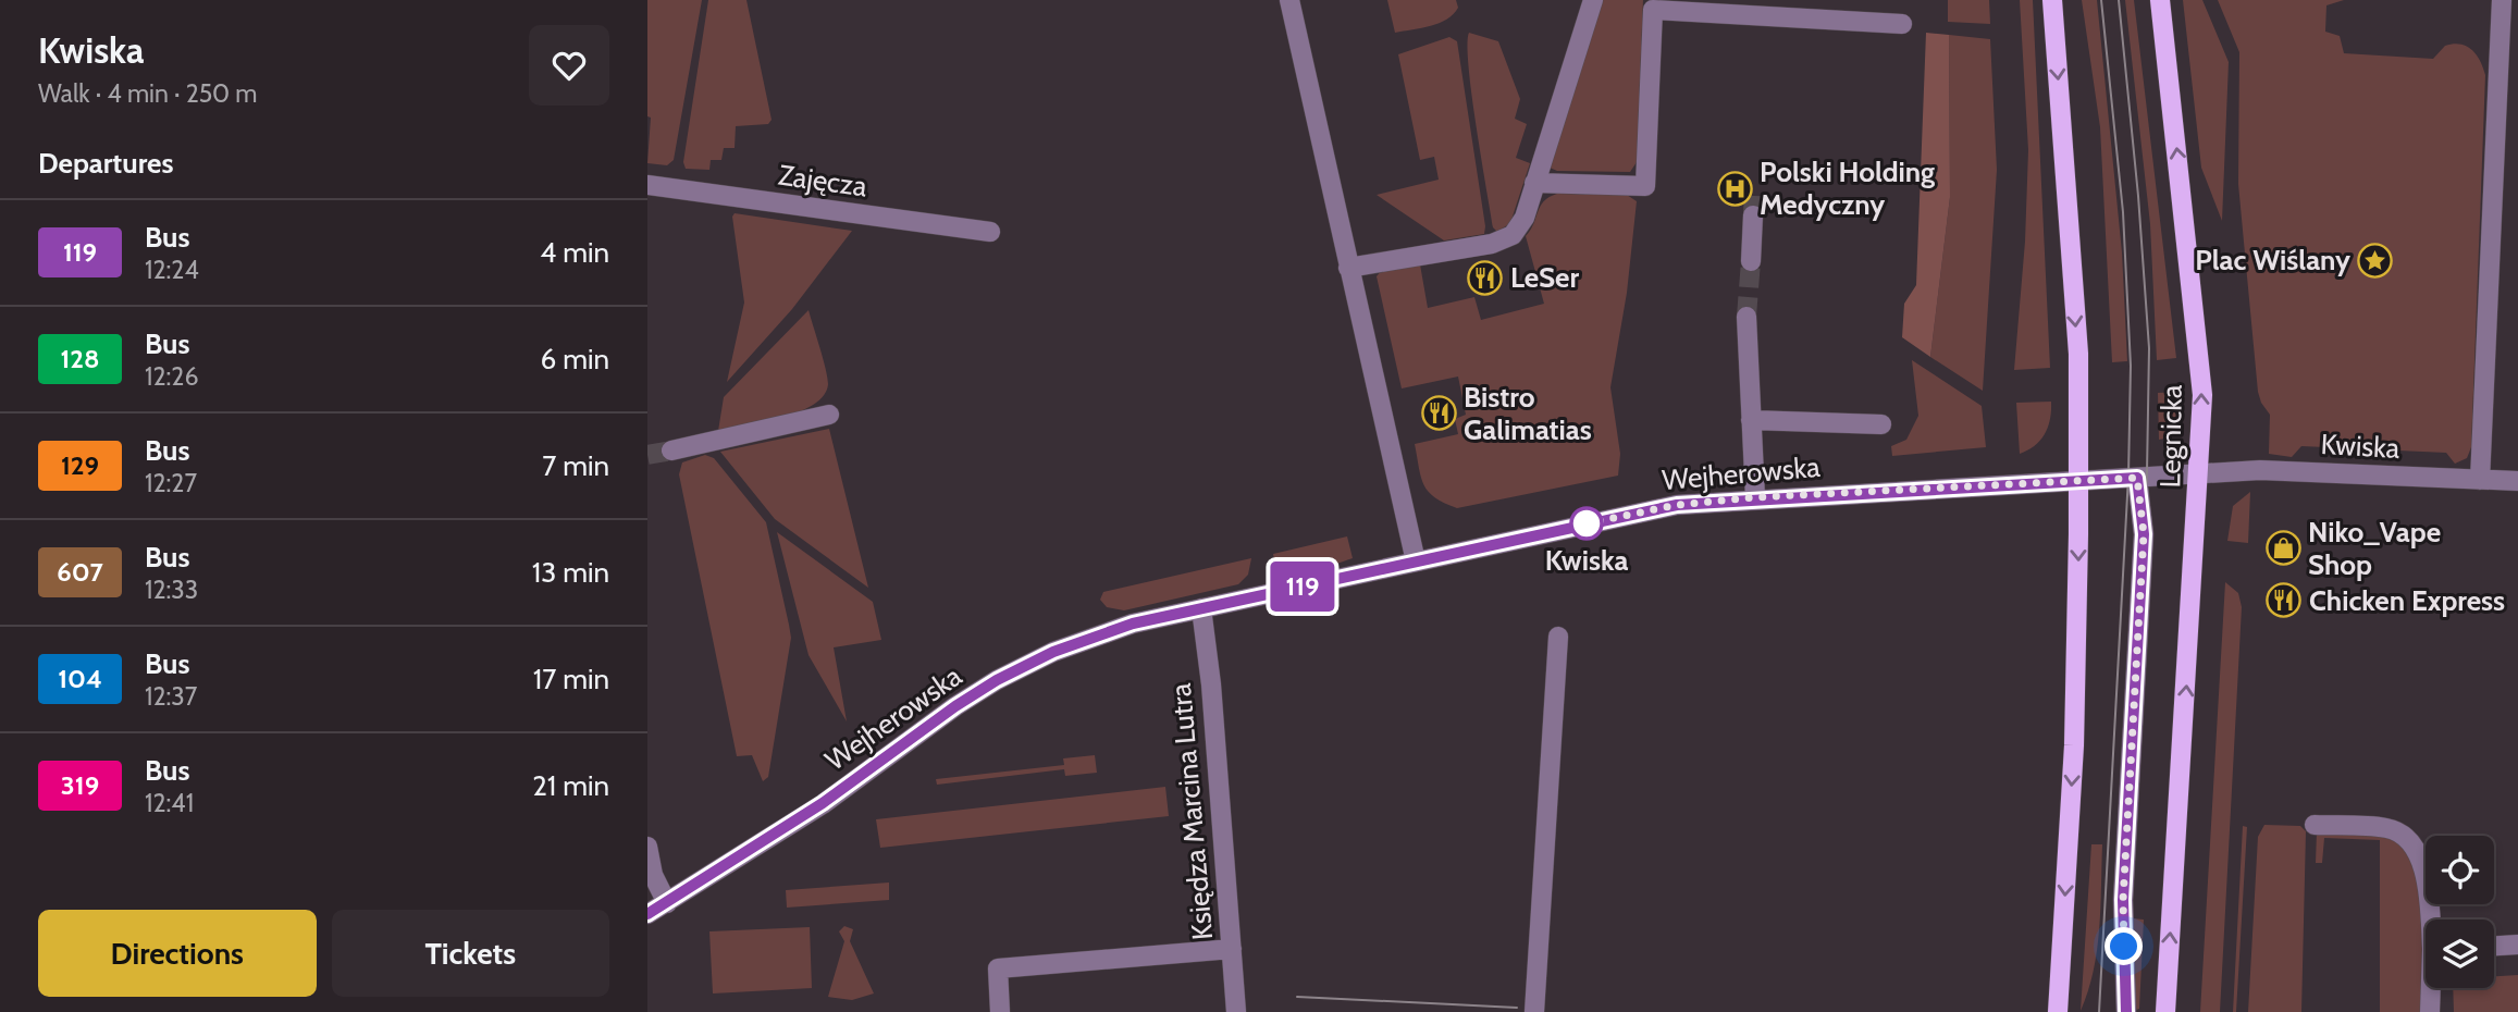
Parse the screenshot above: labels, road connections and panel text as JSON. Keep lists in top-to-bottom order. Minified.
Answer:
{"streets":{"main road":["Legnicka"],"street":["Zajęcza","Kwiska","Wejherowska","Księdza Marcina Lutra"]},"crossings":[["Legnicka","Kwiska"],["Kwiska","Wejherowska"],["Wejherowska","Księdza Marcina Lutra"]],"places":{"hospital":["Polski Holding Medyczny"],"place":["Plac Wiślany"],"restaurant":["LeSer","Bistro Galimatias","Chicken Express"],"other":["Kwiska"],"shop":["Niko_Vape Shop"]},"lines":["bus line 119"],"page":{"heading":[["Kwiska","Walk · 4 min · 250 m"],"Departures"],"on_map":"119","list":[{"mark":"119","name":"Bus","note":"12:24","value":"4 min"},{"mark":"128","name":"Bus","note":"12:26","value":"6 min"},{"mark":"129","name":"Bus","note":"12:27","value":"7 min"},{"mark":"607","name":"Bus","note":"12:33","value":"13 min"},{"mark":"104","name":"Bus","note":"12:37","value":"17 min"},{"mark":"319","name":"Bus","note":"12:41","value":"21 min"}],"buttons":["Directions","Tickets"]}}
